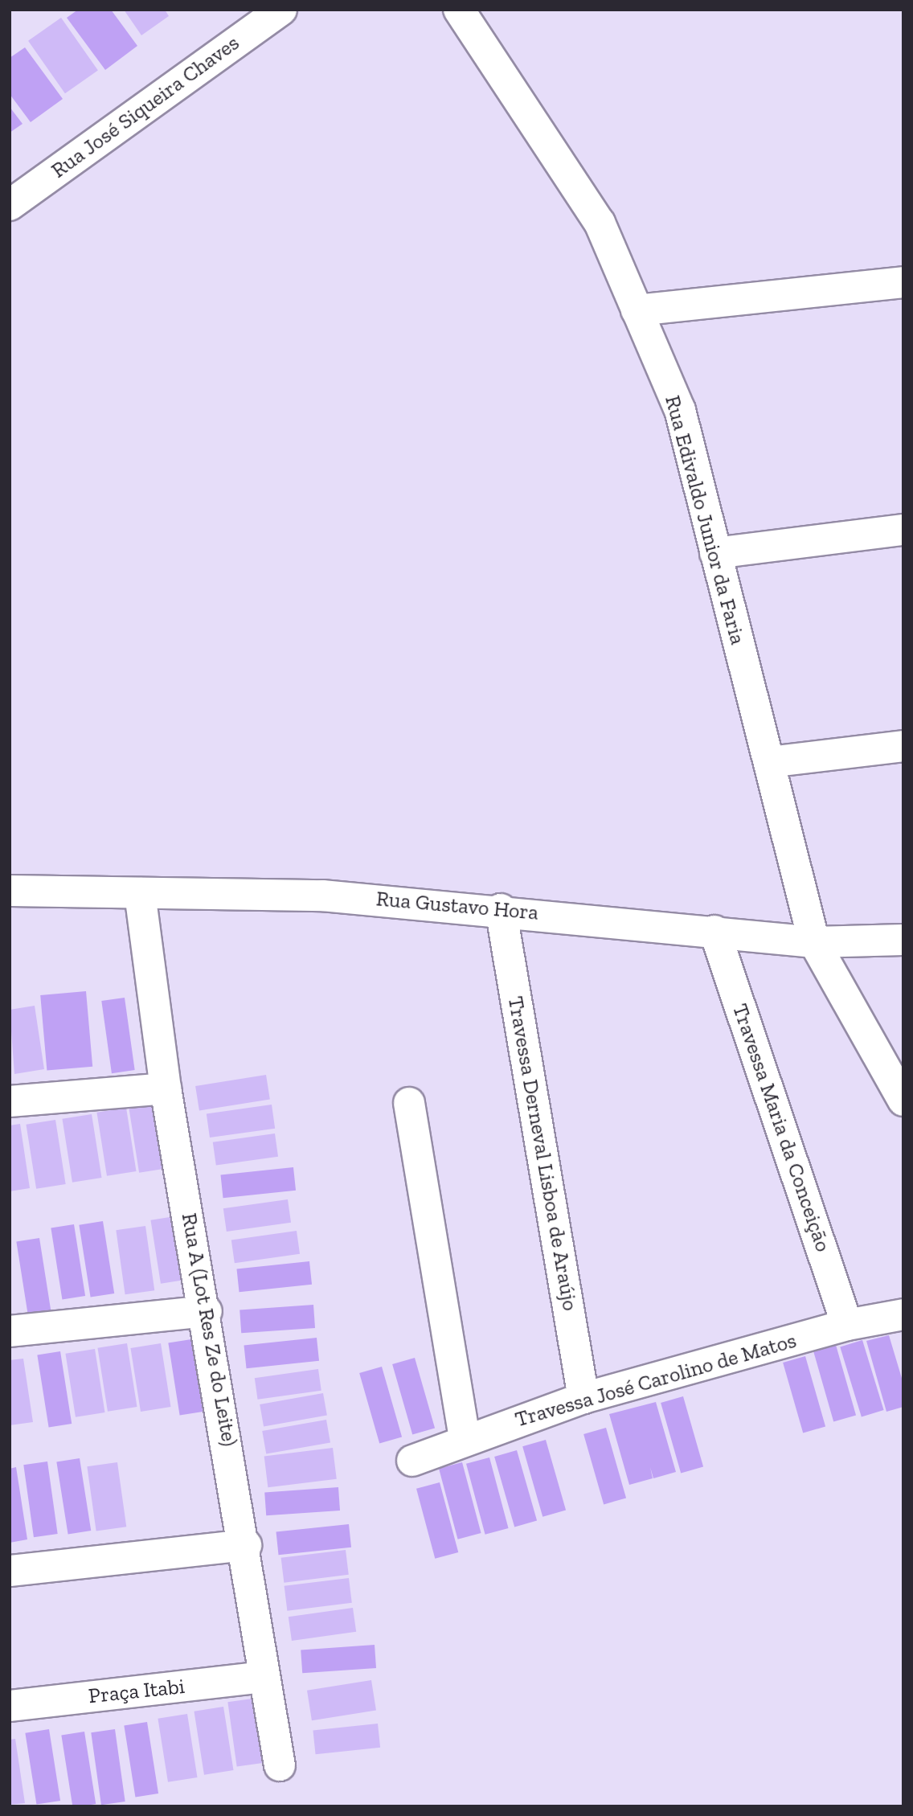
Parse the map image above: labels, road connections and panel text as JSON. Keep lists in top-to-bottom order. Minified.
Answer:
{"streets":{"street":["Rua José Siqueira Chaves","Rua Edivaldo Junior da Faria","Rua Gustavo Hora","Travessa Maria da Conceição","Travessa Derneval Lisboa de Araújo","Rua A (Lot Res Ze do Leite)","Travessa José Carolino de Matos","Praça Itabi"]},"crossings":[["Rua Edivaldo Junior da Faria","Rua Gustavo Hora"],["Rua Gustavo Hora","Travessa Maria da Conceição"],["Rua Gustavo Hora","Travessa Derneval Lisboa de Araújo"],["Rua Gustavo Hora","Rua A (Lot Res Ze do Leite)"],["Travessa Maria da Conceição","Travessa José Carolino de Matos"],["Travessa Derneval Lisboa de Araújo","Travessa José Carolino de Matos"],["Rua A (Lot Res Ze do Leite)","Praça Itabi"]]}
